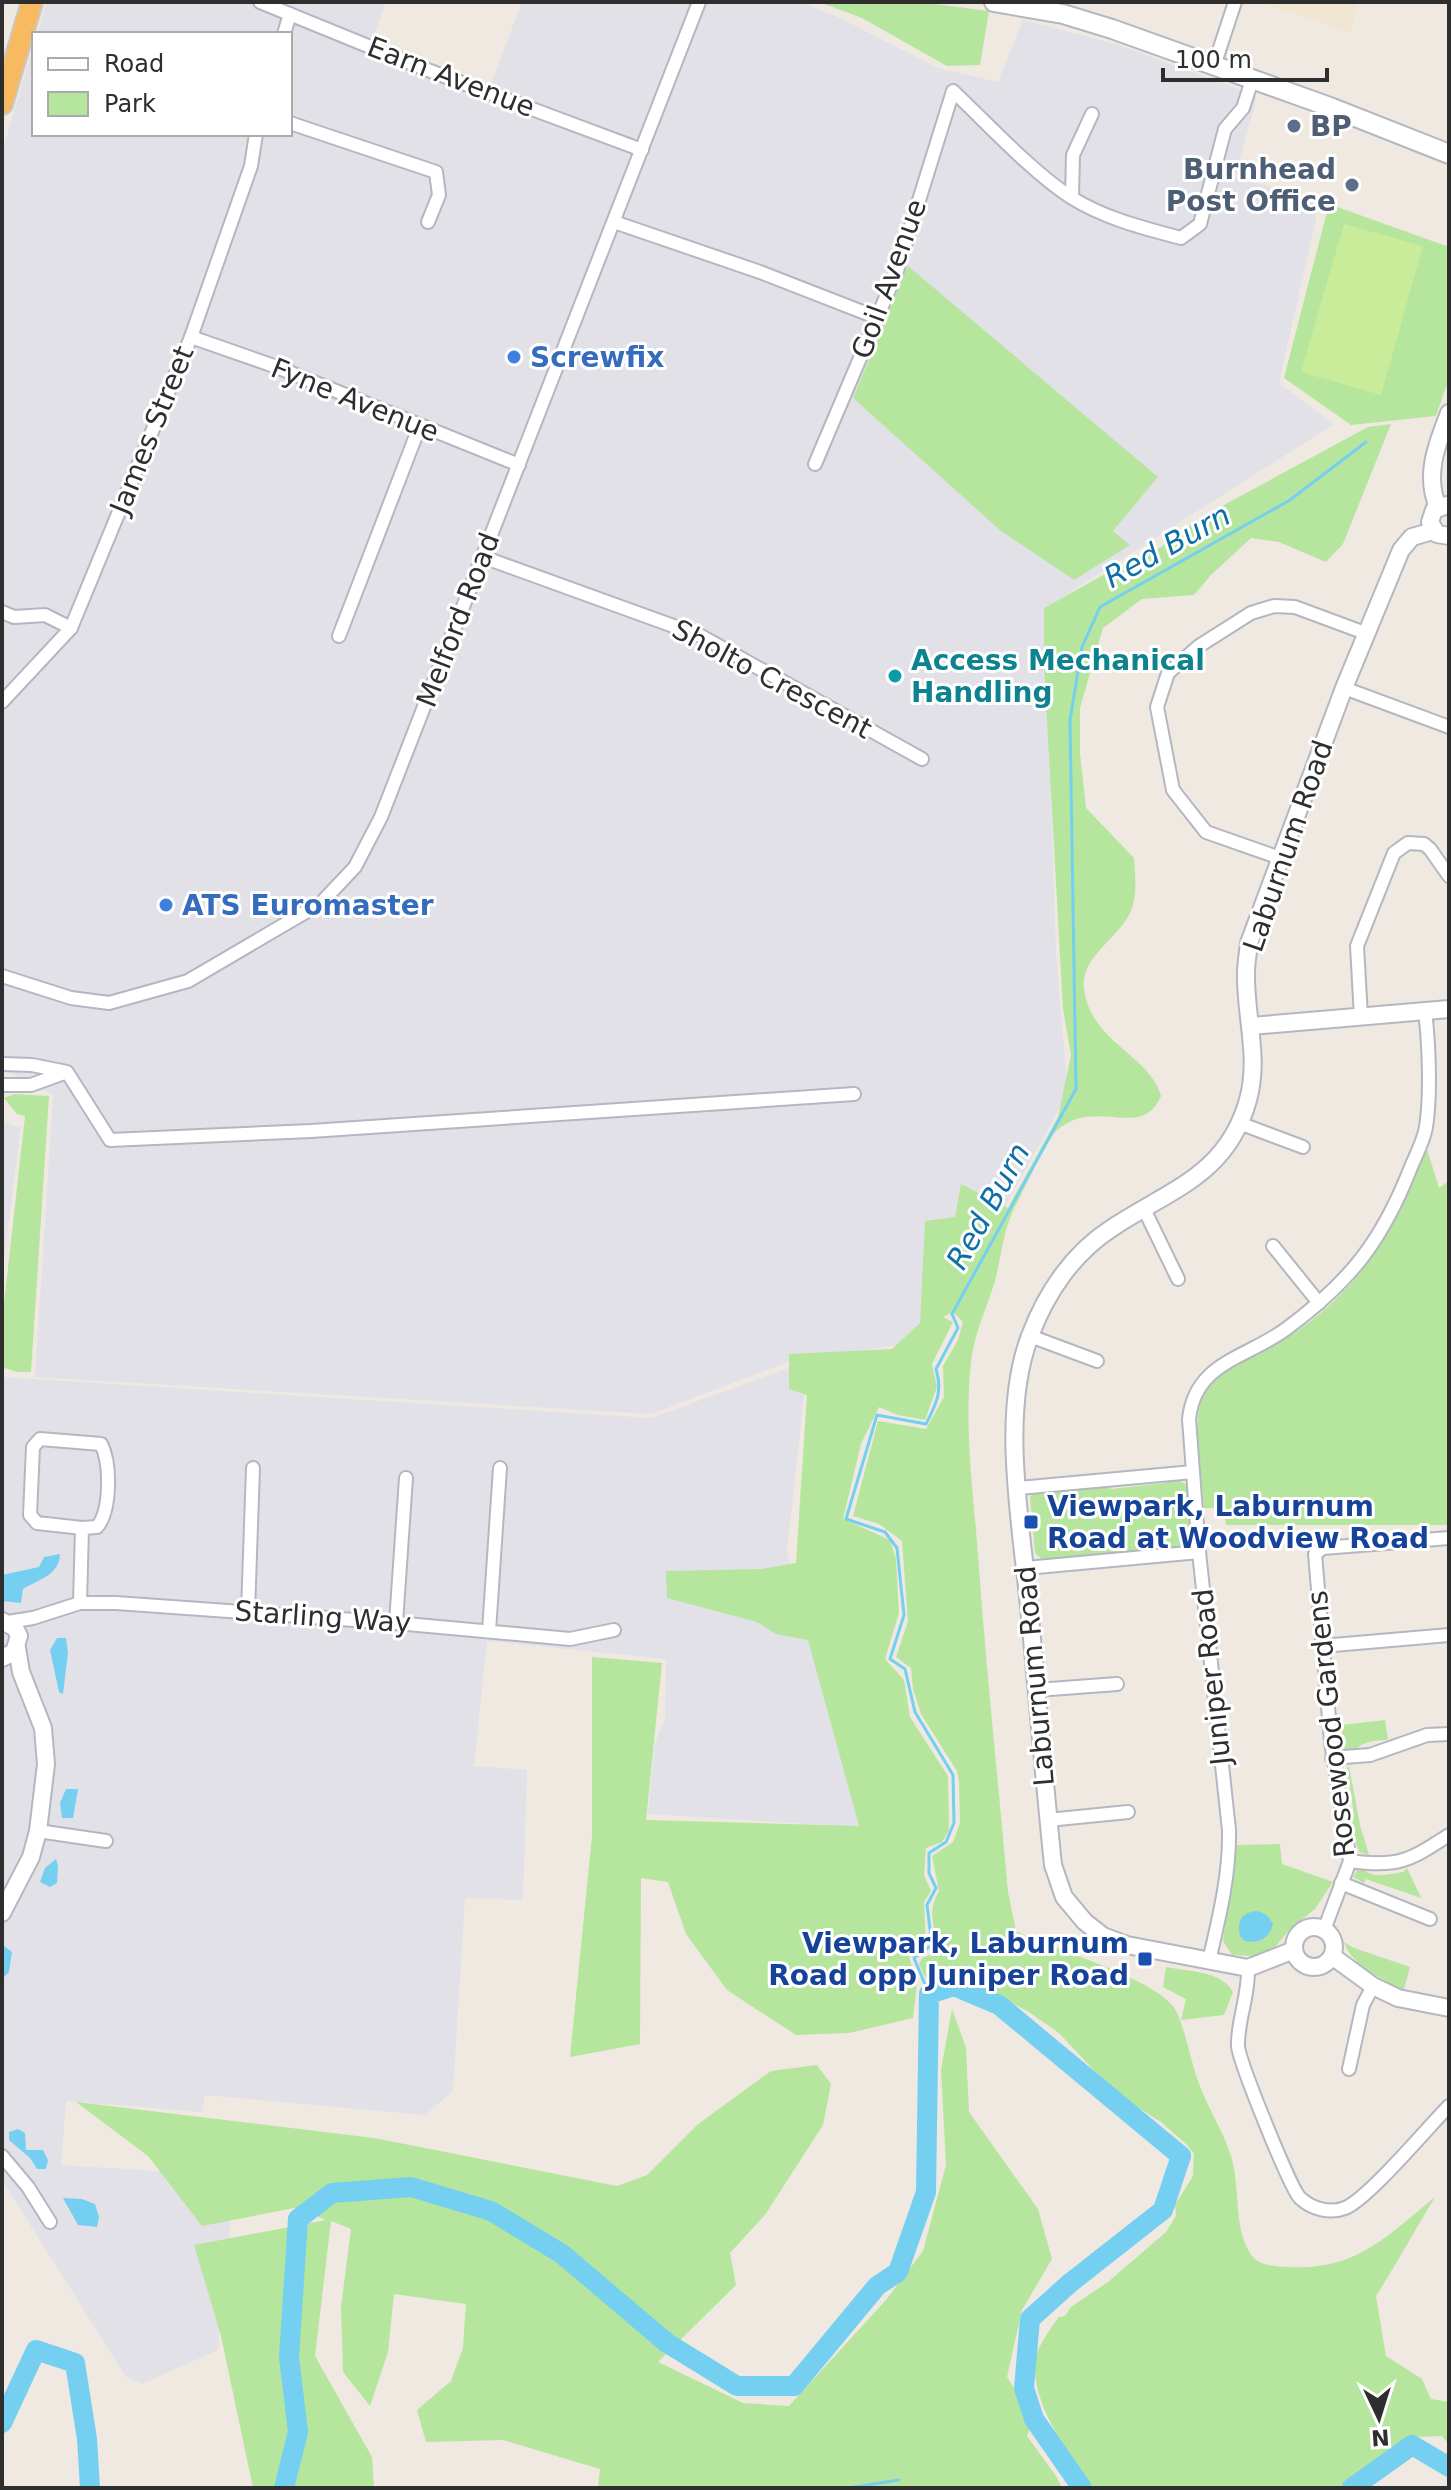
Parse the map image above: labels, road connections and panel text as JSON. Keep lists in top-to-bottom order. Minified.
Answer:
{"streets":{"street":["Earn Avenue","Goil Avenue","Fyne Avenue","James Street","Melford Road","Sholto Crescent","Laburnum Road","Starling Way","Juniper Road","Rosewood Gardens"]},"crossings":[["Earn Avenue","Melford Road"],["Fyne Avenue","James Street"],["Fyne Avenue","Melford Road"],["Melford Road","Sholto Crescent"],["Laburnum Road","Juniper Road"]],"water":["Red Burn"],"places":{"other":["BP","Burnhead Post Office","Screwfix","Access Mechanical Handling","ATS Euromaster"],"transit":["Viewpark, Laburnum Road at Woodview Road","Viewpark, Laburnum Road opp Juniper Road"]},"legend":["Road","Park"],"scale_bar":"100 m","north":"bottom"}
